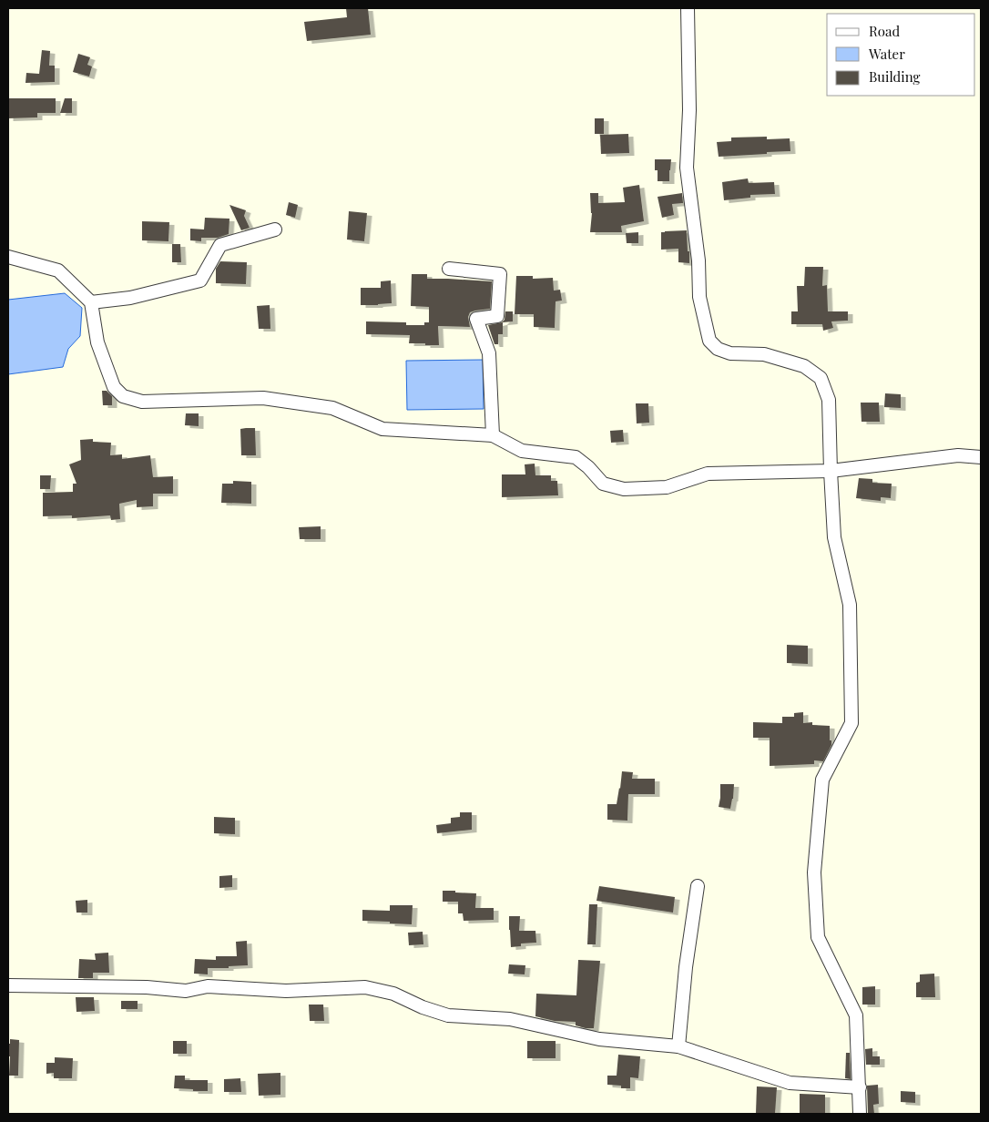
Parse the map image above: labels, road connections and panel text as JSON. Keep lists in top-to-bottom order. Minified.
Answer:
{"legend":["Road","Water","Building"]}
